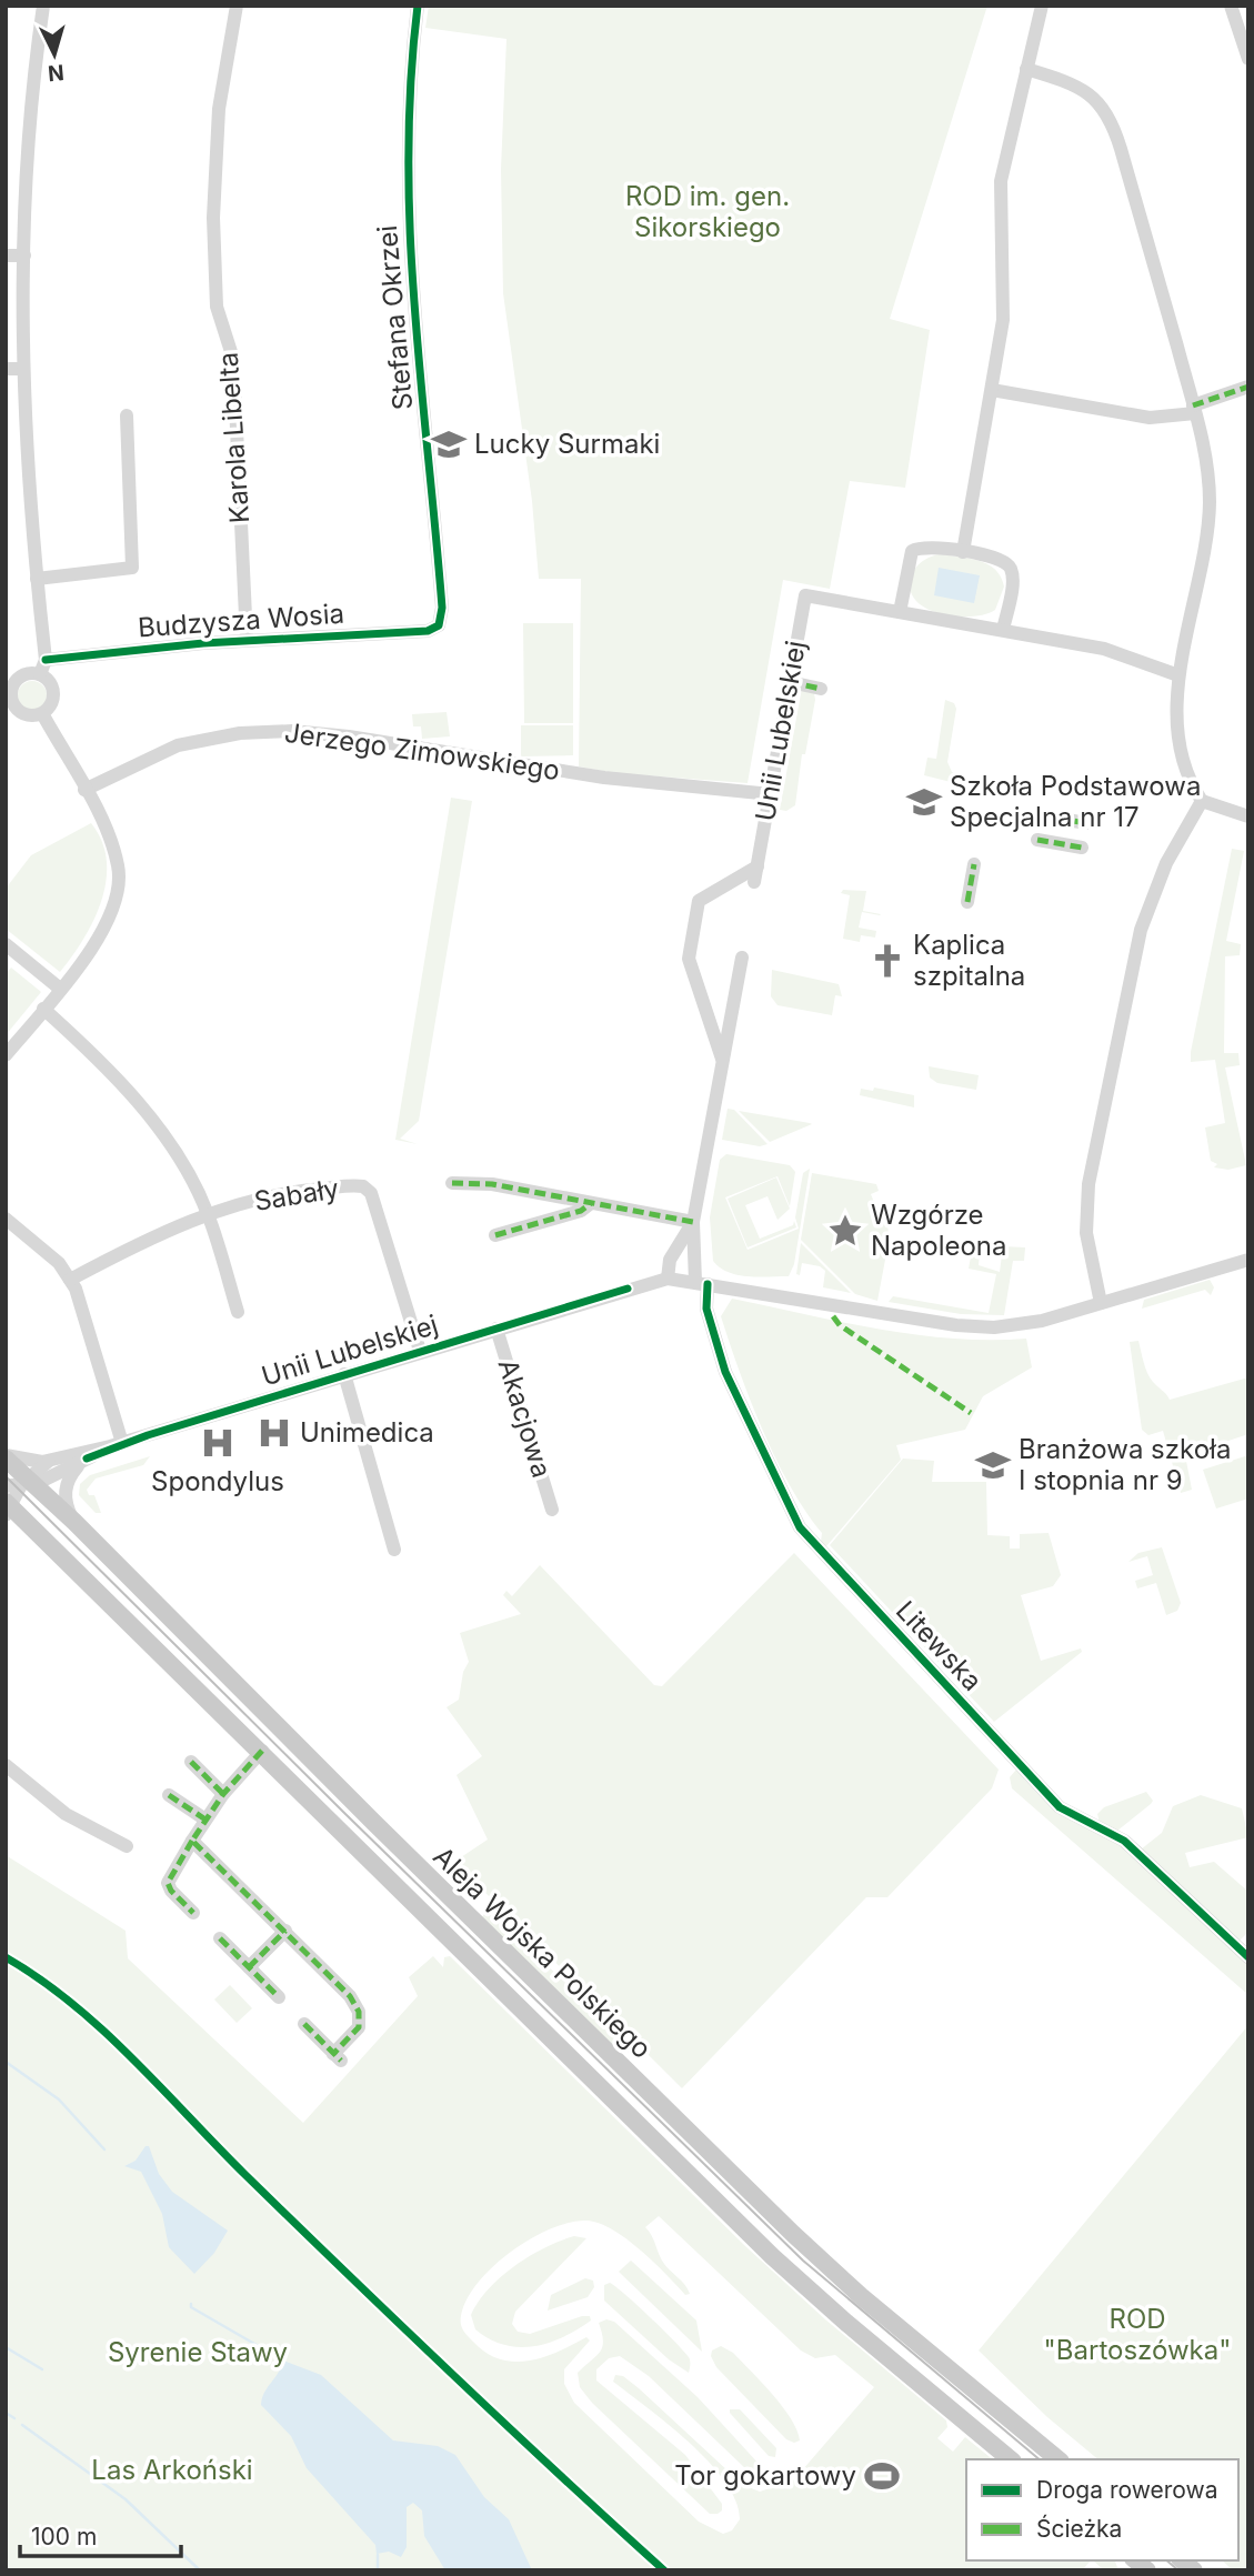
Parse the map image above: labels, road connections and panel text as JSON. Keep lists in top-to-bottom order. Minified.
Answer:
{"streets":{"main road":["Aleja Wojska Polskiego"],"street":["Stefana Okrzei","Karola Libelta","Budzysza Wosia","Unii Lubelskiej","Jerzego Zimowskiego","Sabały","Akacjowa","Litewska"]},"crossings":[["Stefana Okrzei","Budzysza Wosia"],["Karola Libelta","Budzysza Wosia"],["Unii Lubelskiej","Jerzego Zimowskiego"],["Unii Lubelskiej","Sabały"],["Unii Lubelskiej","Akacjowa"],["Unii Lubelskiej","Litewska"],["Unii Lubelskiej","Aleja Wojska Polskiego"]],"parks":["ROD im. gen. Sikorskiego","ROD \"Bartoszówka\"","Syrenie Stawy","Las Arkoński"],"places":{"school or university":["Lucky Surmaki","Szkoła Podstawowa Specjalna nr 17","Branżowa szkoła I stopnia nr 9"],"church":["Kaplica szpitalna"],"place":["Wzgórze Napoleona"],"hospital":["Unimedica","Spondylus"],"sports":["Tor gokartowy"]},"legend":["Droga rowerowa","Ścieżka"],"scale_bar":"100 m","north":"bottom"}
